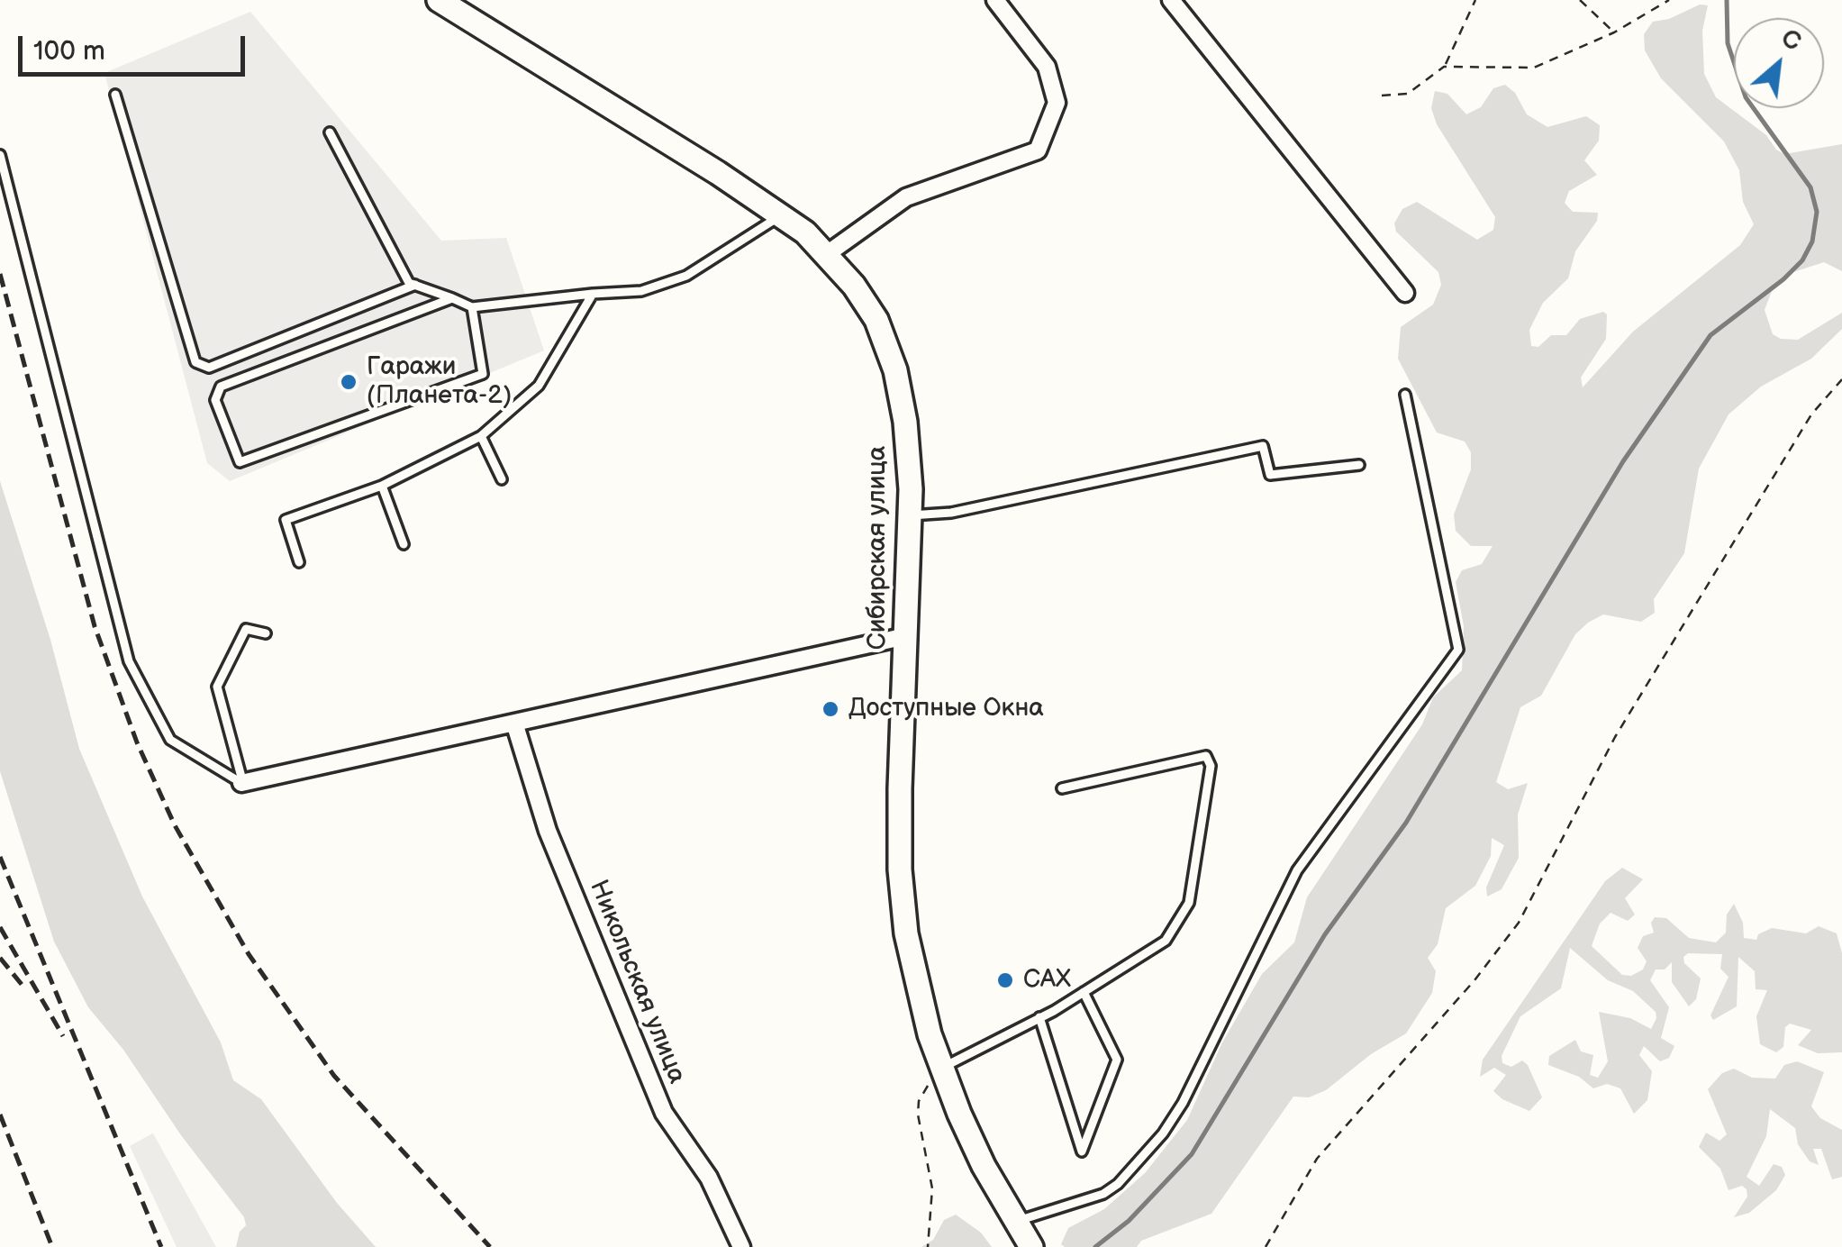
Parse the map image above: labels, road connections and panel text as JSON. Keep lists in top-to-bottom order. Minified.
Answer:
{"streets":{"street":["Сибирская улица","Никольская улица"]},"places":["Гаражи (Планета-2)","Доступные Окна","САХ"],"scale_bar":"100 m","north":"top right"}
